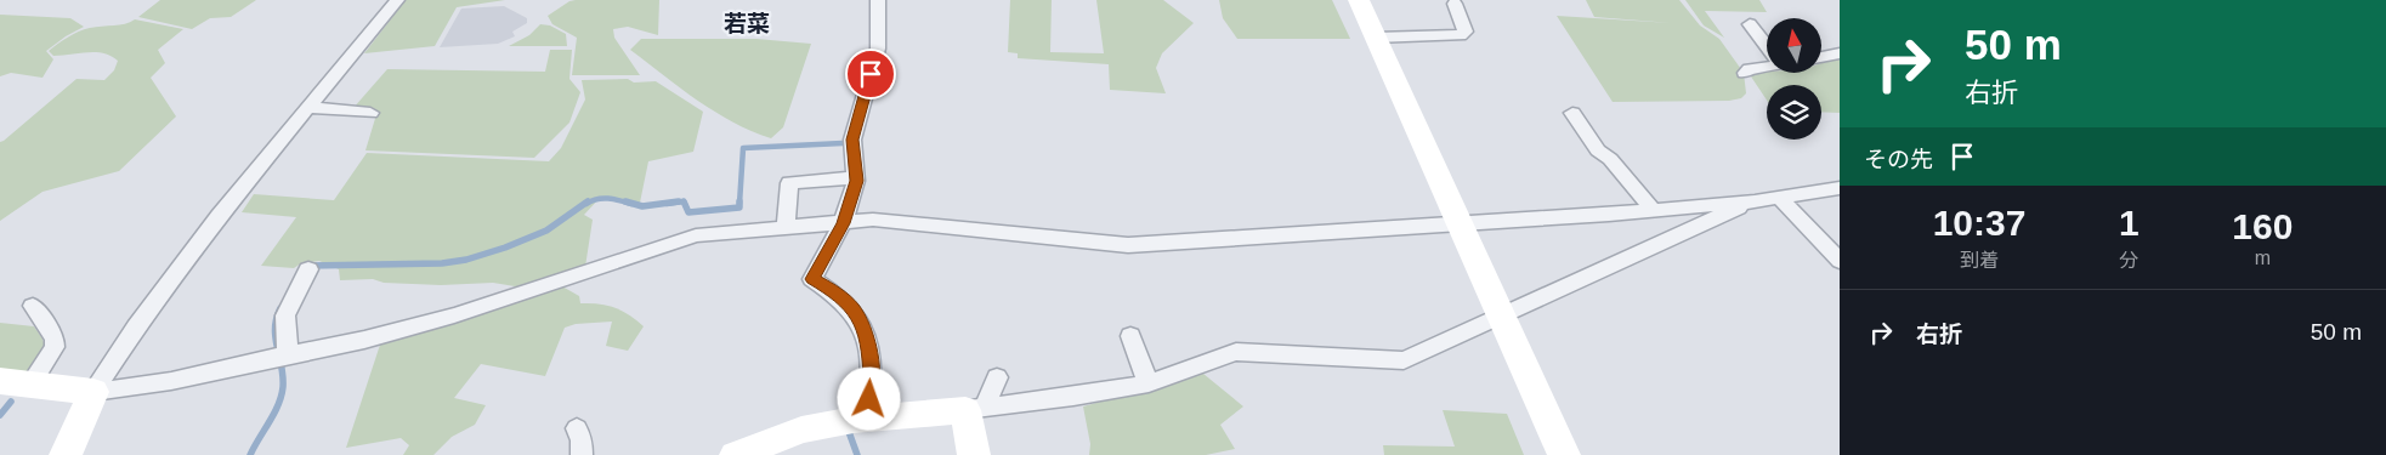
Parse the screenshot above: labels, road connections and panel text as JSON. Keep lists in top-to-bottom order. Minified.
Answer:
{"districts":["若菜"],"north":"top","page":{"turn":["50 m","右折"],"then":"その先","eta":["10:37","到着","1","分","160","m"],"list":[{"name":"右折","value":"50 m"}]}}
